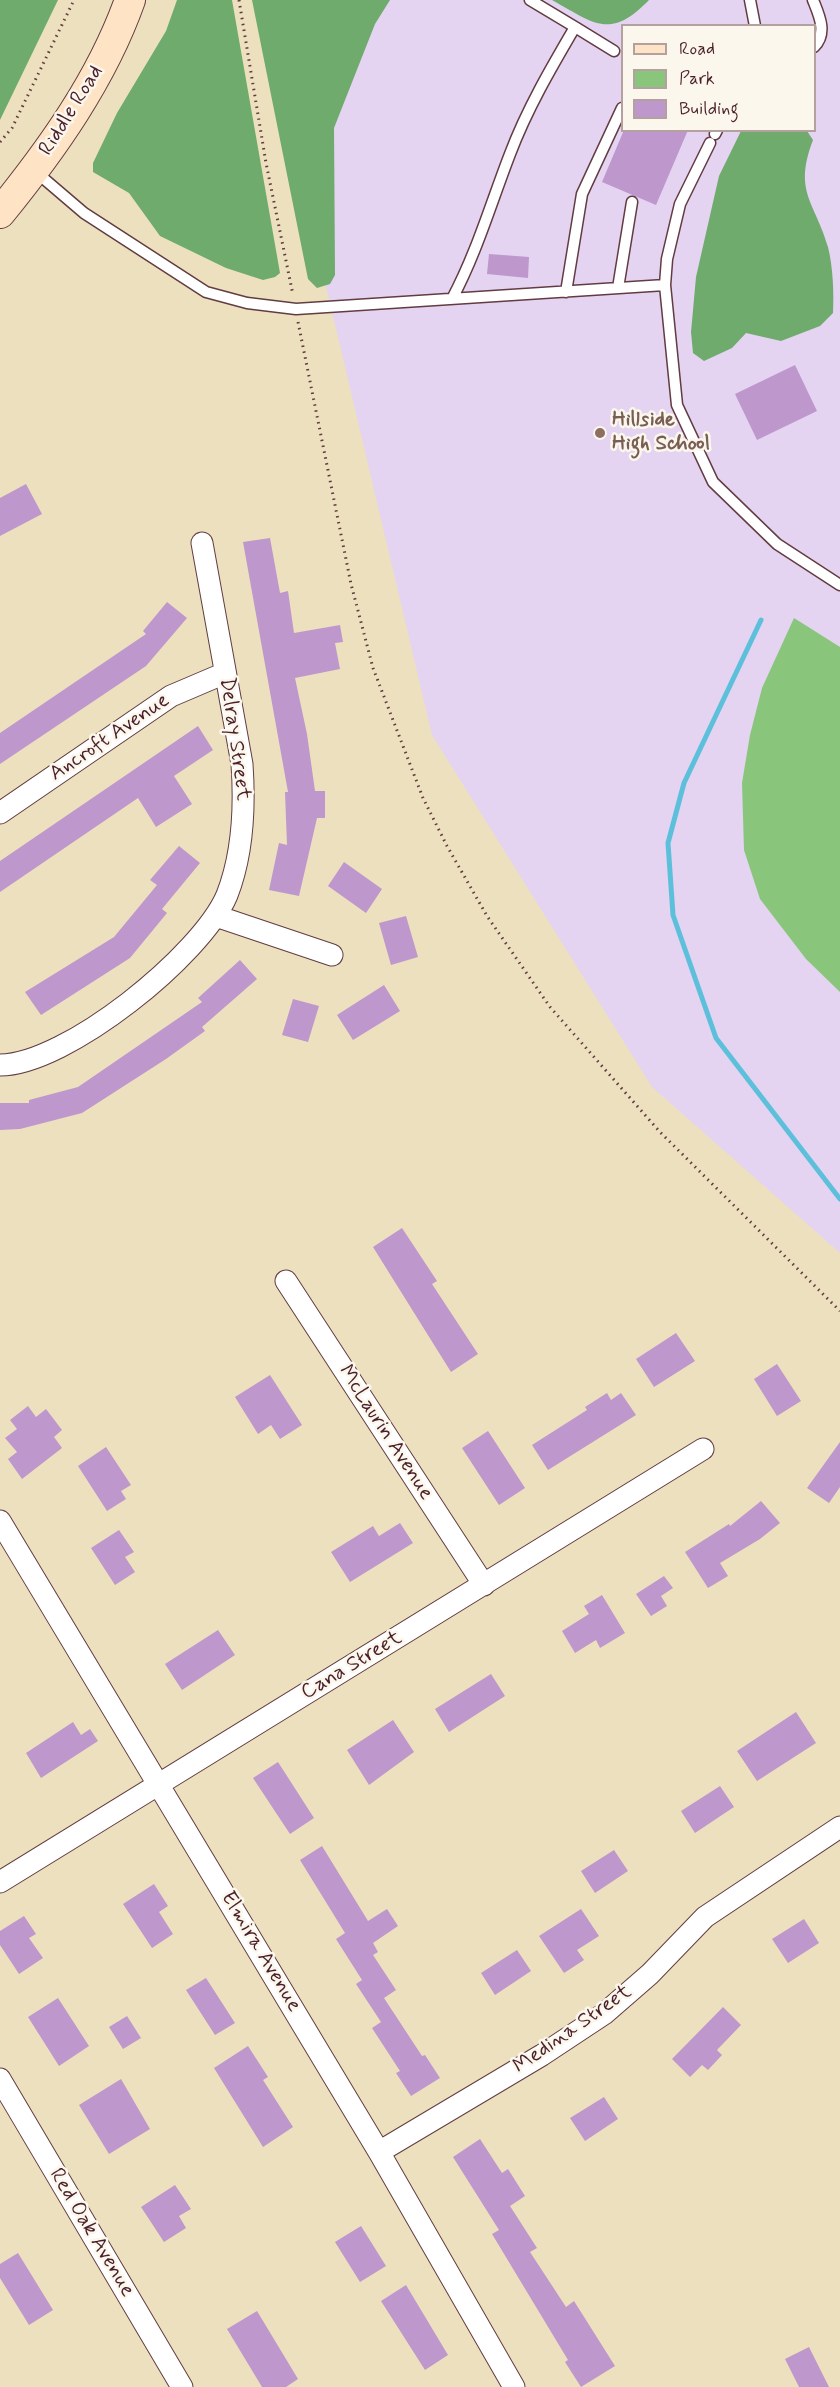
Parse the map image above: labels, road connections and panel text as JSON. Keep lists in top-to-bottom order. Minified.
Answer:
{"streets":{"main road":["Riddle Road"],"street":["Ancroft Avenue","Delray Street","McLaurin Avenue","Cana Street","Elmira Avenue","Medina Street","Red Oak Avenue"]},"crossings":[["Ancroft Avenue","Delray Street"],["McLaurin Avenue","Cana Street"],["Cana Street","Elmira Avenue"],["Elmira Avenue","Medina Street"]],"places":["Hillside High School"],"legend":["Road","Park","Building"]}
